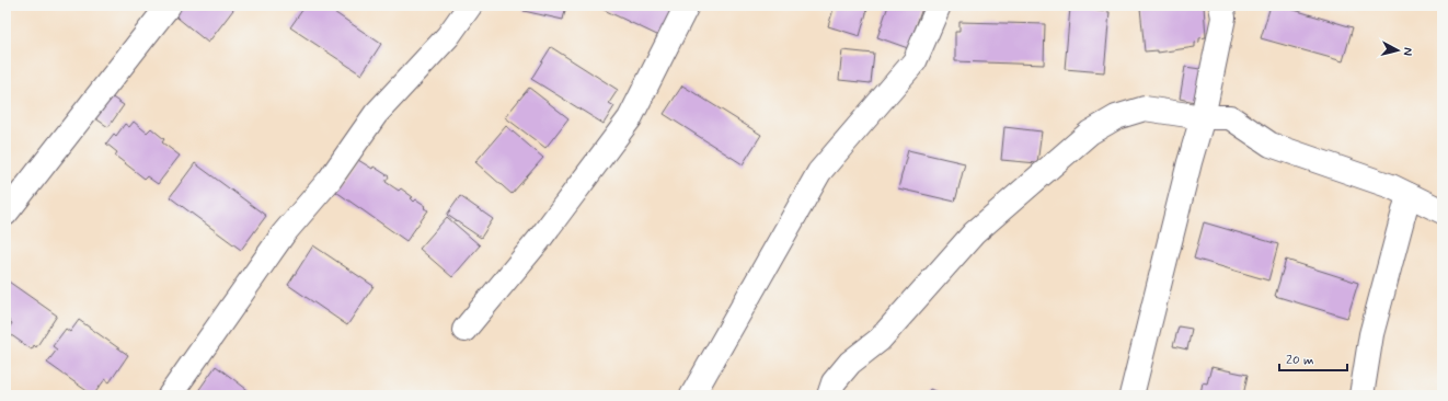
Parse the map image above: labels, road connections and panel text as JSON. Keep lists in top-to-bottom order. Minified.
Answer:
{"scale_bar":"20 m","north":"right"}
